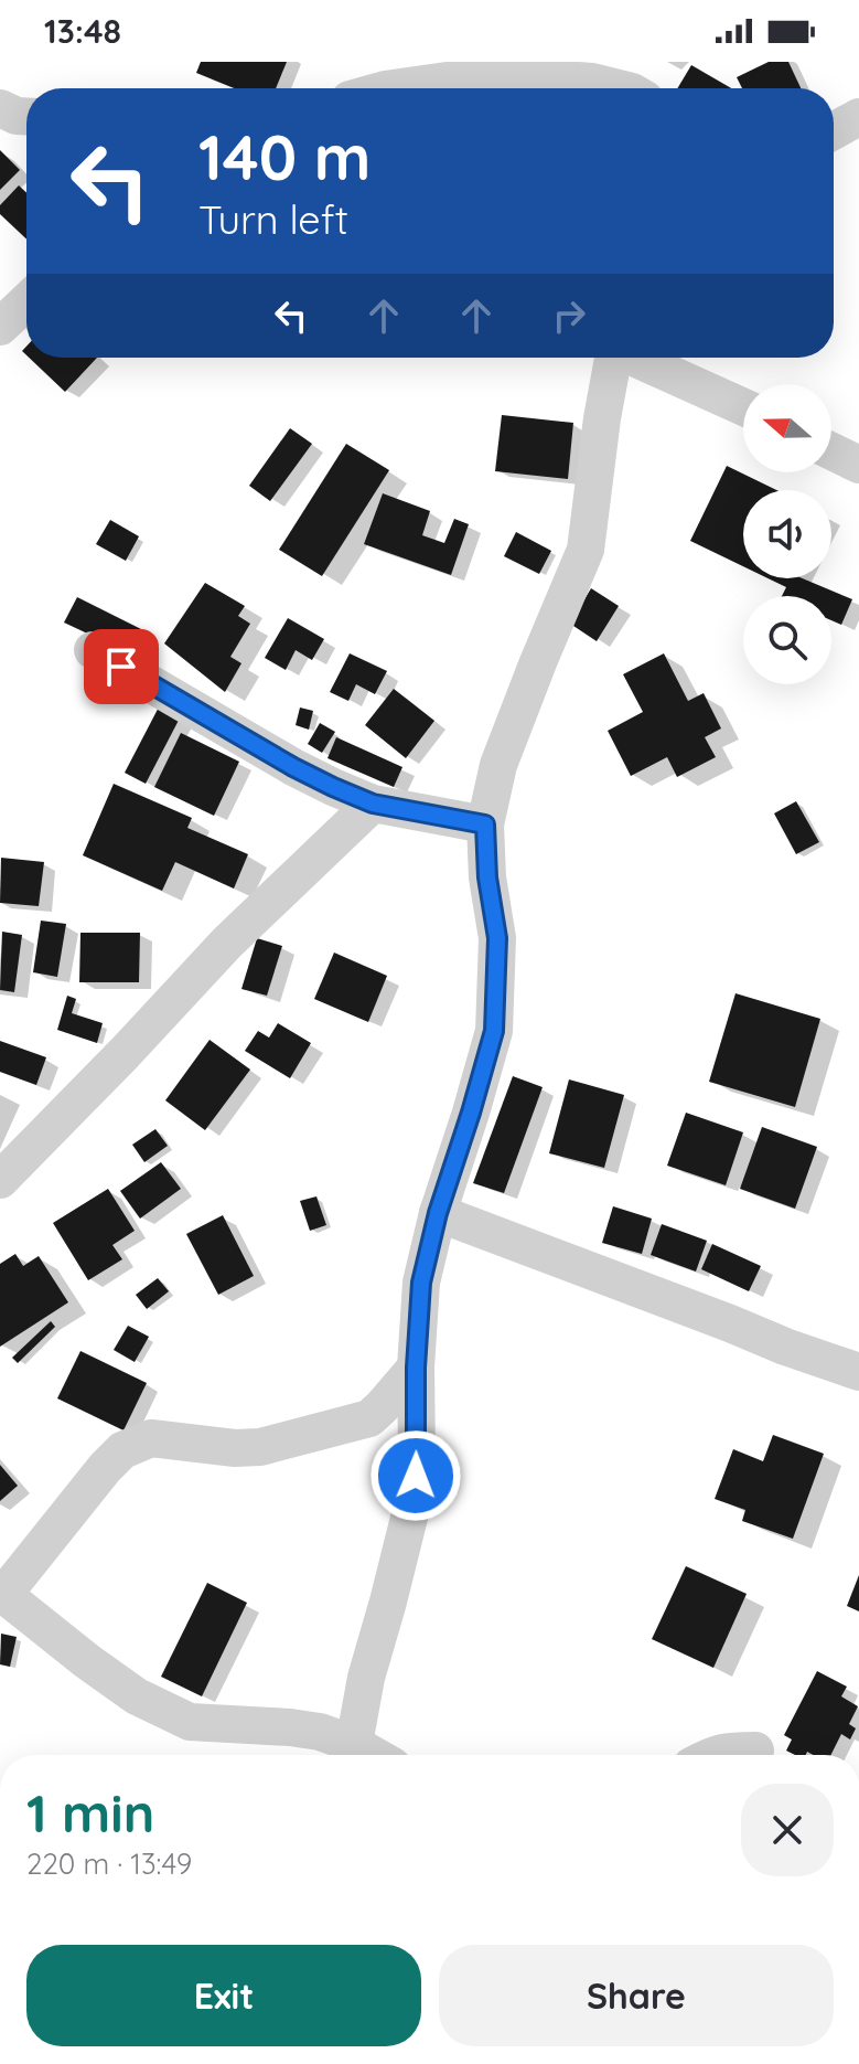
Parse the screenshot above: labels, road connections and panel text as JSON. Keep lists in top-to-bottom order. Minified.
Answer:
{"north":"left","page":{"status":"13:48","turn":["140 m","Turn left"],"heading":["1 min","220 m · 13:49"],"buttons":["Exit","Share"]}}
